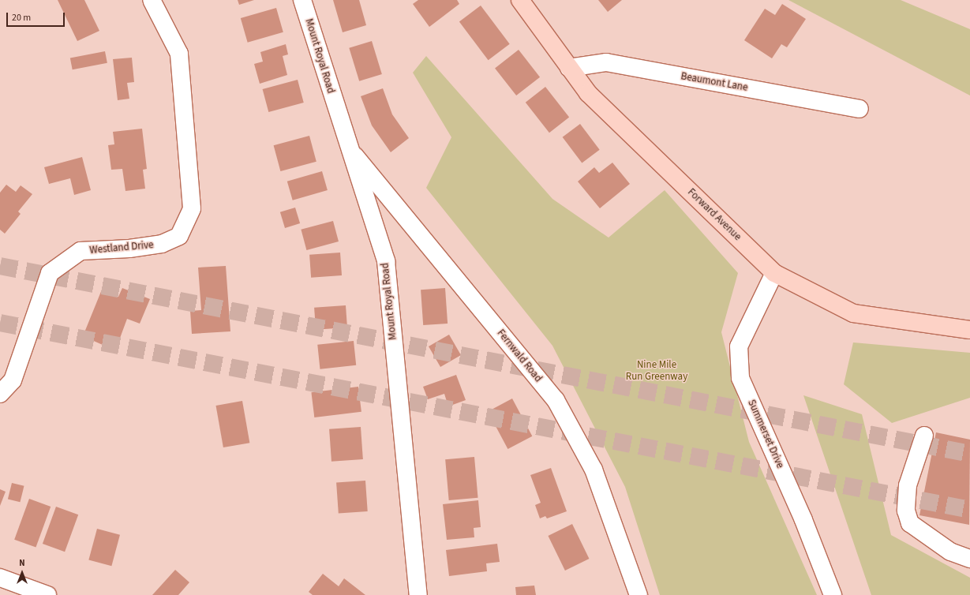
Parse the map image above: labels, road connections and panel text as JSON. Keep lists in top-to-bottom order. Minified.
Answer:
{"streets":{"main road":["Forward Avenue"],"street":["Mount Royal Road","Beaumont Lane","Westland Drive","Fernwald Road","Summerset Drive"]},"crossings":[["Mount Royal Road","Fernwald Road"],["Beaumont Lane","Forward Avenue"],["Forward Avenue","Summerset Drive"]],"parks":["Nine Mile Run Greenway"],"scale_bar":"20 m","north":"top"}
